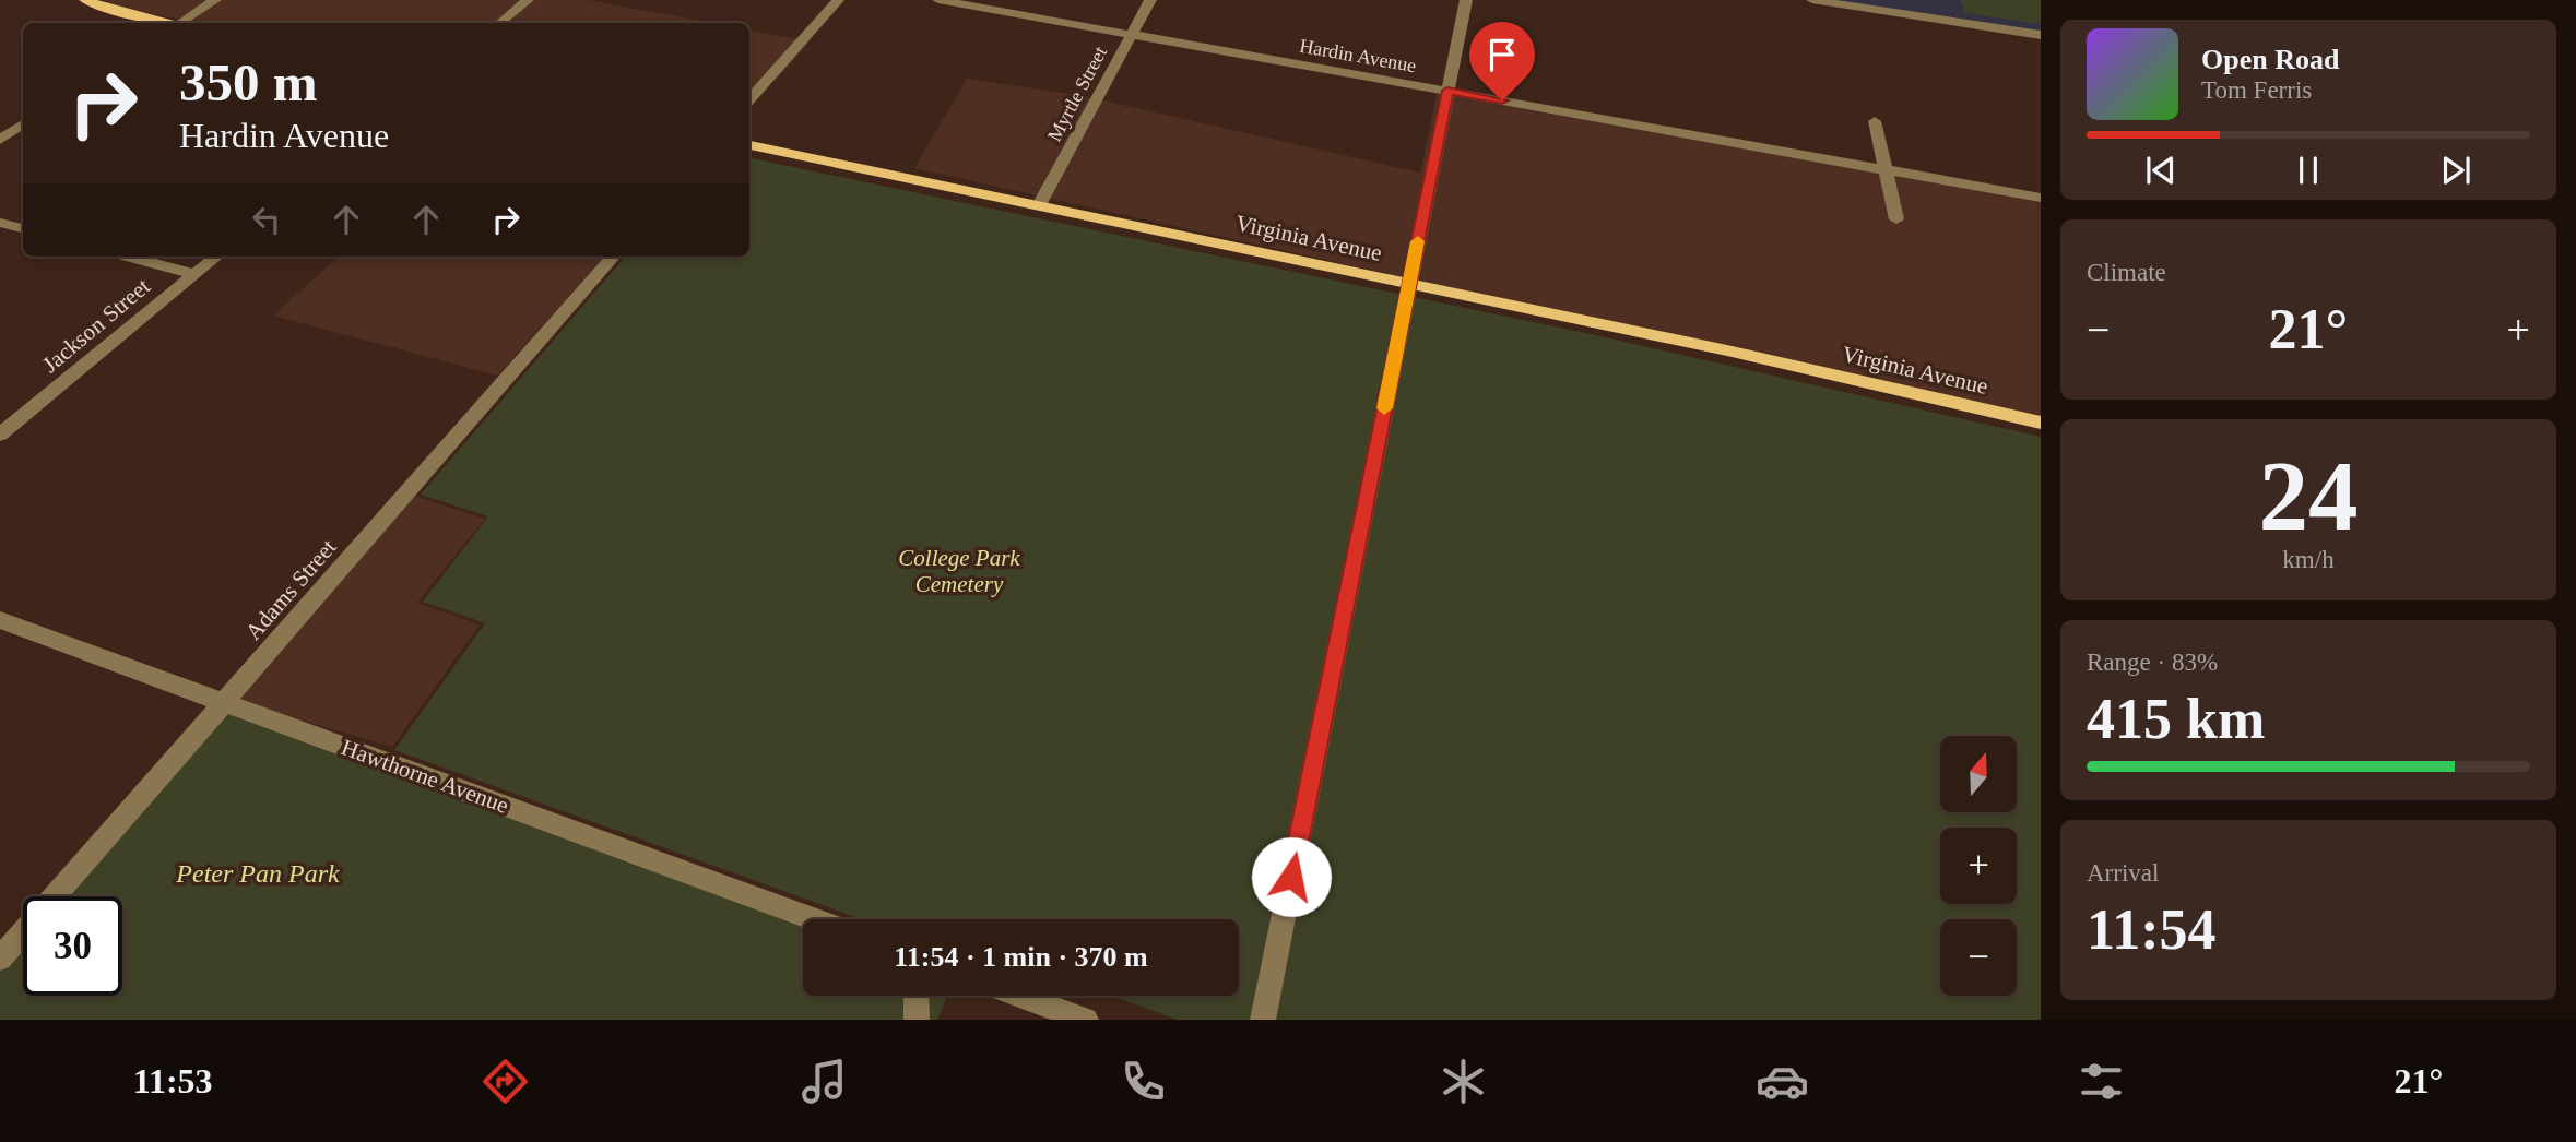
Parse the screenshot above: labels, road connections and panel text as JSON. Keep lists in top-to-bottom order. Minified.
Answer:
{"streets":{"main road":["Virginia Avenue"],"street":["Hardin Avenue","Myrtle Street","Jackson Street","Adams Street","Hawthorne Avenue"]},"crossings":[["Hardin Avenue","Myrtle Street"],["Myrtle Street","Virginia Avenue"],["Adams Street","Hawthorne Avenue"]],"parks":["College Park Cemetery","Peter Pan Park"],"north":"top","page":{"turn":["350 m","Hardin Avenue"],"song":["Open Road","Tom Ferris"],"tile":["Climate",["24","km/h"],["Range · 83%","415 km"],["Arrival","11:54"]],"heat":["−","21°","+"],"map_buttons":["+","−"],"limit":"30","trip":"11:54 · 1 min · 370 m","tabs":["11:53","21°"]}}
